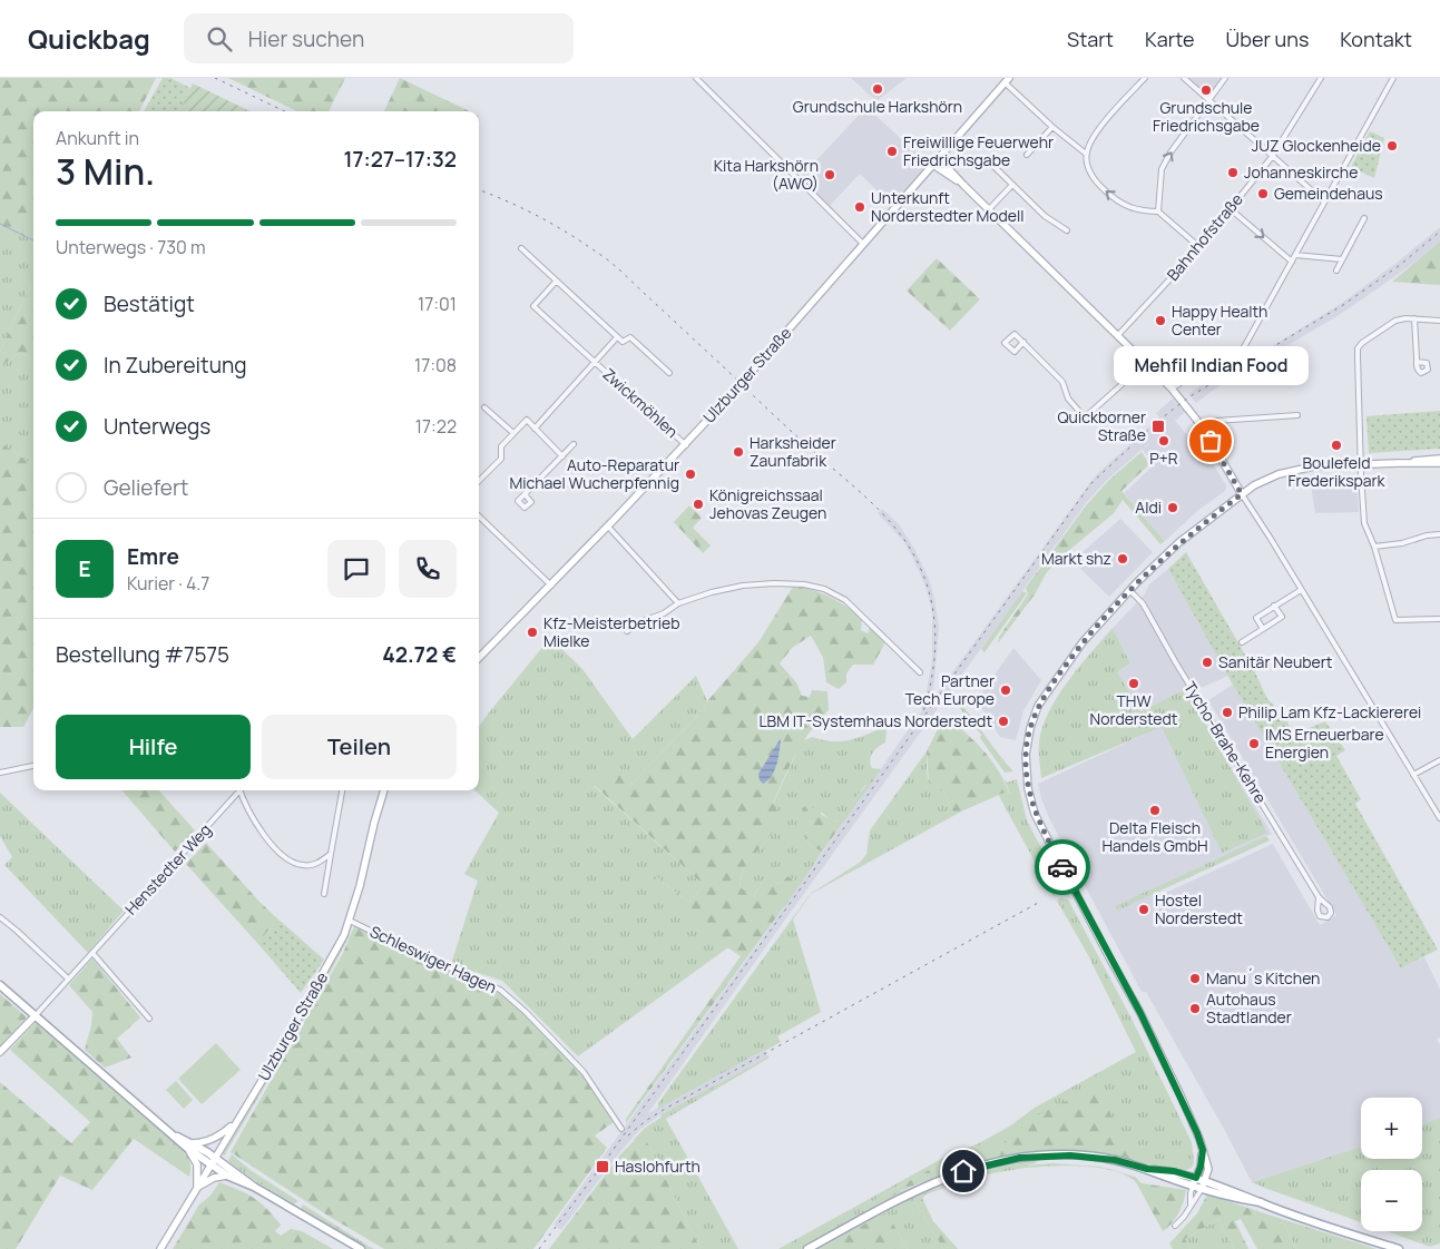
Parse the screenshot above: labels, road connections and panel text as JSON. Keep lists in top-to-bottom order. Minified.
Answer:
{"streets":{"street":["Bahnhofstraße","Ulzburger Straße","Zwickmöhlen","Tycho-Brahe-Kehre","Henstedter Weg","Schleswiger Hagen"]},"crossings":[["Ulzburger Straße","Zwickmöhlen"],["Ulzburger Straße","Schleswiger Hagen"]],"places":{"other":["Grundschule Harkshörn","Grundschule Friedrichsgabe","JUZ Glockenheide","Freiwillige Feuerwehr Friedrichsgabe","Johanneskirche","Kita Harkshörn (AWO)","Gemeindehaus","Unterkunft Norderstedter Modell","Happy Health Center","P+R","Mehfil Indian Food","Boulefeld Frederikspark","Harksheider Zaunfabrik","Auto-Reparatur Michael Wucherpfennig","Königreichssaal Jehovas Zeugen","Aldi","Markt shz","Kfz-Meisterbetrieb Mielke","Sanitär Neubert","THW Norderstedt","Partner Tech Europe","Philip Lam Kfz-Lackiererei","LBM IT-Systemhaus Norderstedt","IMS Erneuerbare Energien","Delta Fleisch Handels GmbH","Hostel Norderstedt","Manu´s Kitchen","Autohaus Stadtlander"],"transit":["Quickborner Straße","Haslohfurth"]},"page":{"header":"Quickbag","search":"Hier suchen","nav":["Start","Karte","Über uns","Kontakt"],"heading":["3 Min.","Ankunft in","17:27–17:32"],"panel":["Emre","Kurier · 4.7","Bestellung #7575","42.72 €"],"bar":"Unterwegs · 730 m","list":[["Bestätigt","17:01"],["In Zubereitung","17:08"],["Unterwegs","17:22"],"Geliefert"],"bubble":"Mehfil Indian Food","round":"E","buttons":["Hilfe","Teilen"],"map_buttons":["+","−"]}}
